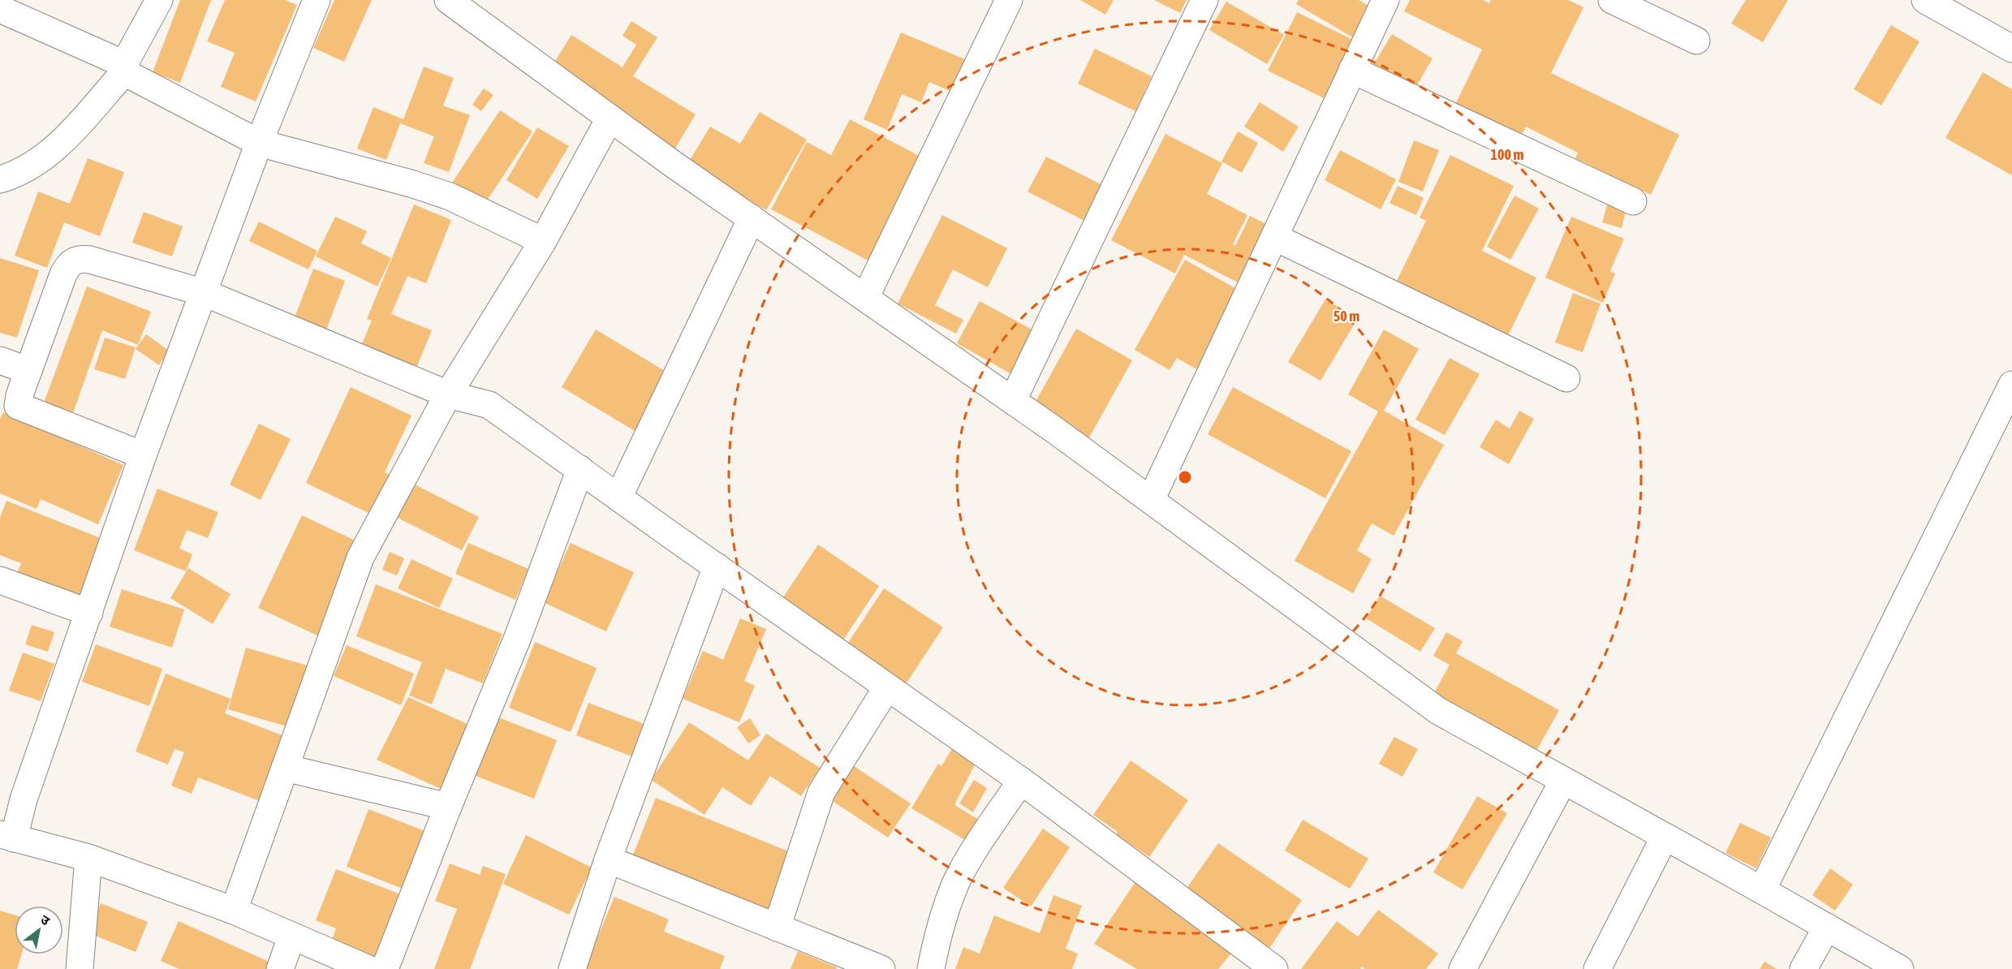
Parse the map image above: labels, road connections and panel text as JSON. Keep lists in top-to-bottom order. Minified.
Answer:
{"north":"top right","rings":["100 m","50 m"]}
